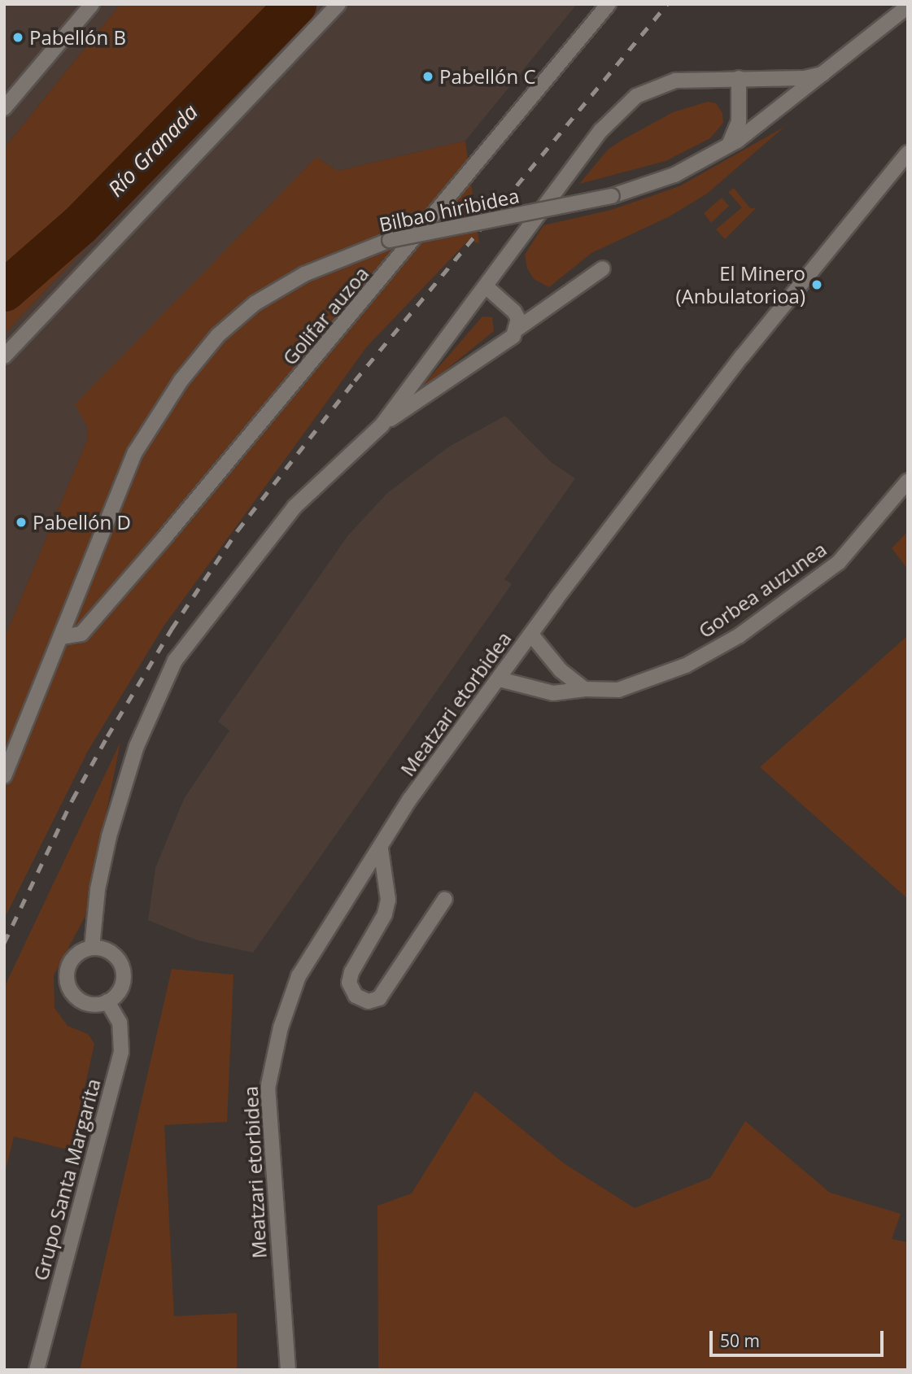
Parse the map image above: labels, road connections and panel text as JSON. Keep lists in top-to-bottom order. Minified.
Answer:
{"streets":{"street":["Bilbao hiribidea","Golifar auzoa","Gorbea auzunea","Meatzari etorbidea","Grupo Santa Margarita"]},"crossings":[["Bilbao hiribidea","Golifar auzoa"],["Gorbea auzunea","Meatzari etorbidea"]],"water":["Río Granada"],"places":["Pabellón B","Pabellón C","El Minero (Anbulatorioa)","Pabellón D"],"scale_bar":"50 m"}
